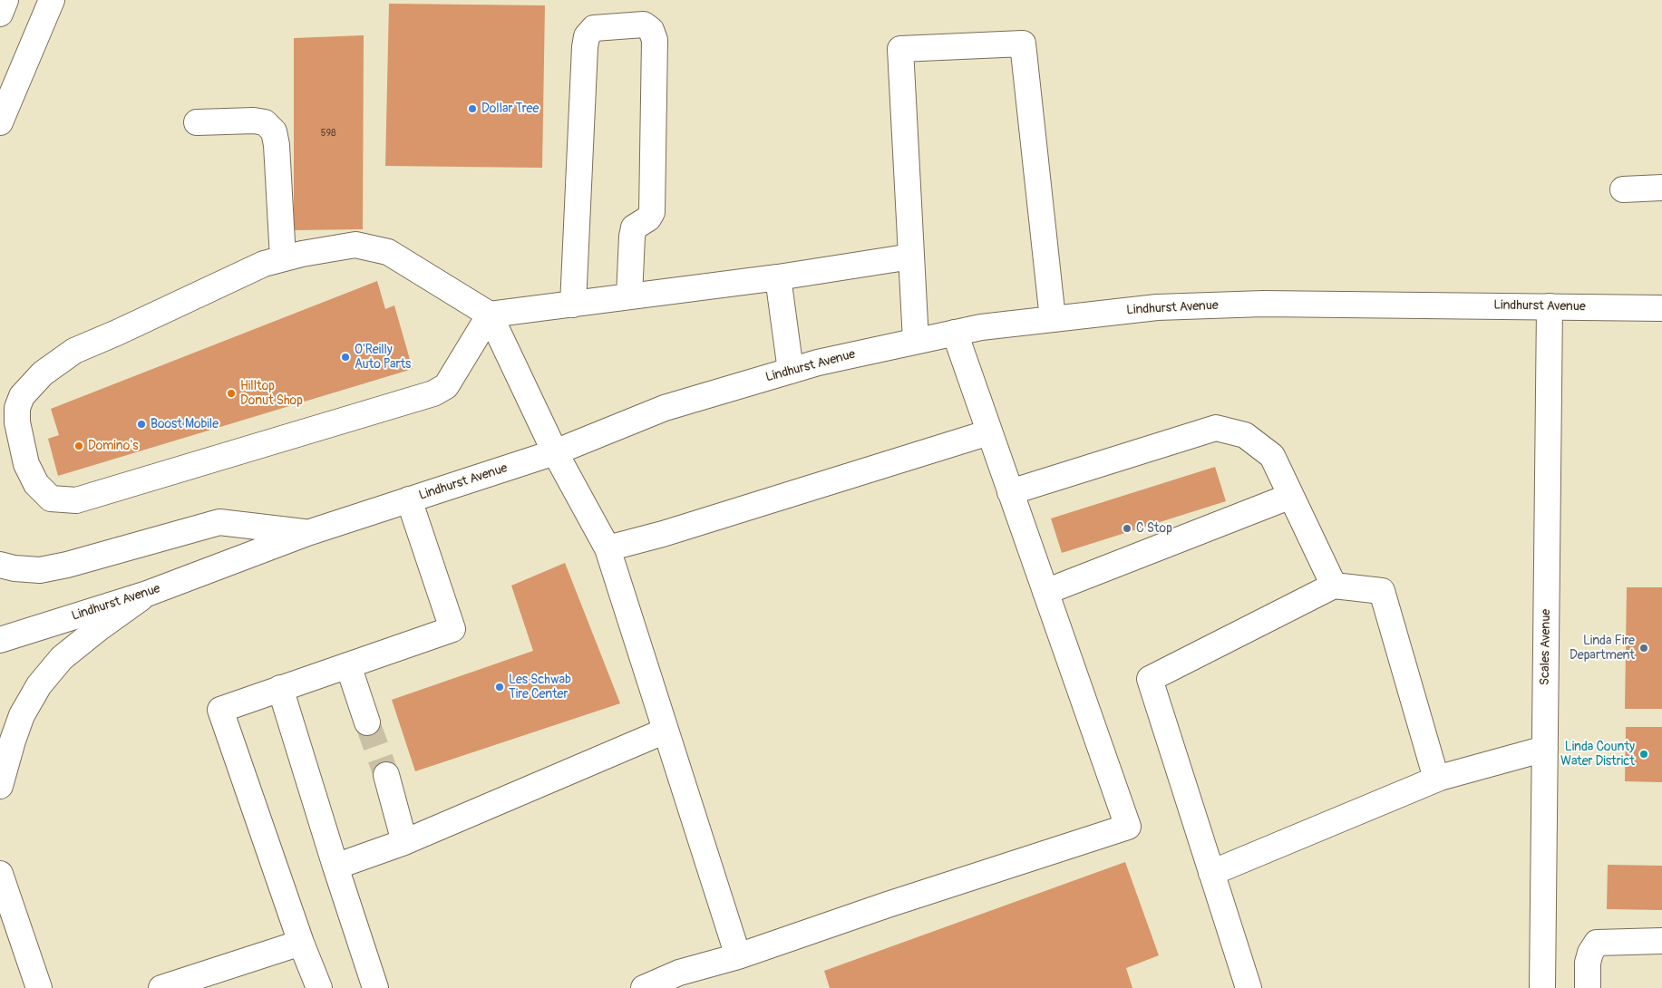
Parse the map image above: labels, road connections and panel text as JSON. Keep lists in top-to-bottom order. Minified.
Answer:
{"streets":{"main road":["Lindhurst Avenue","Scales Avenue"]},"crossings":[["Lindhurst Avenue","Scales Avenue"]],"places":["Dollar Tree","O'Reilly Auto Parts","Hilltop Donut Shop","Boost Mobile","Domino's","C Stop","Linda Fire Department","Les Schwab Tire Center","Linda County Water District"],"house_numbers":["598"]}
